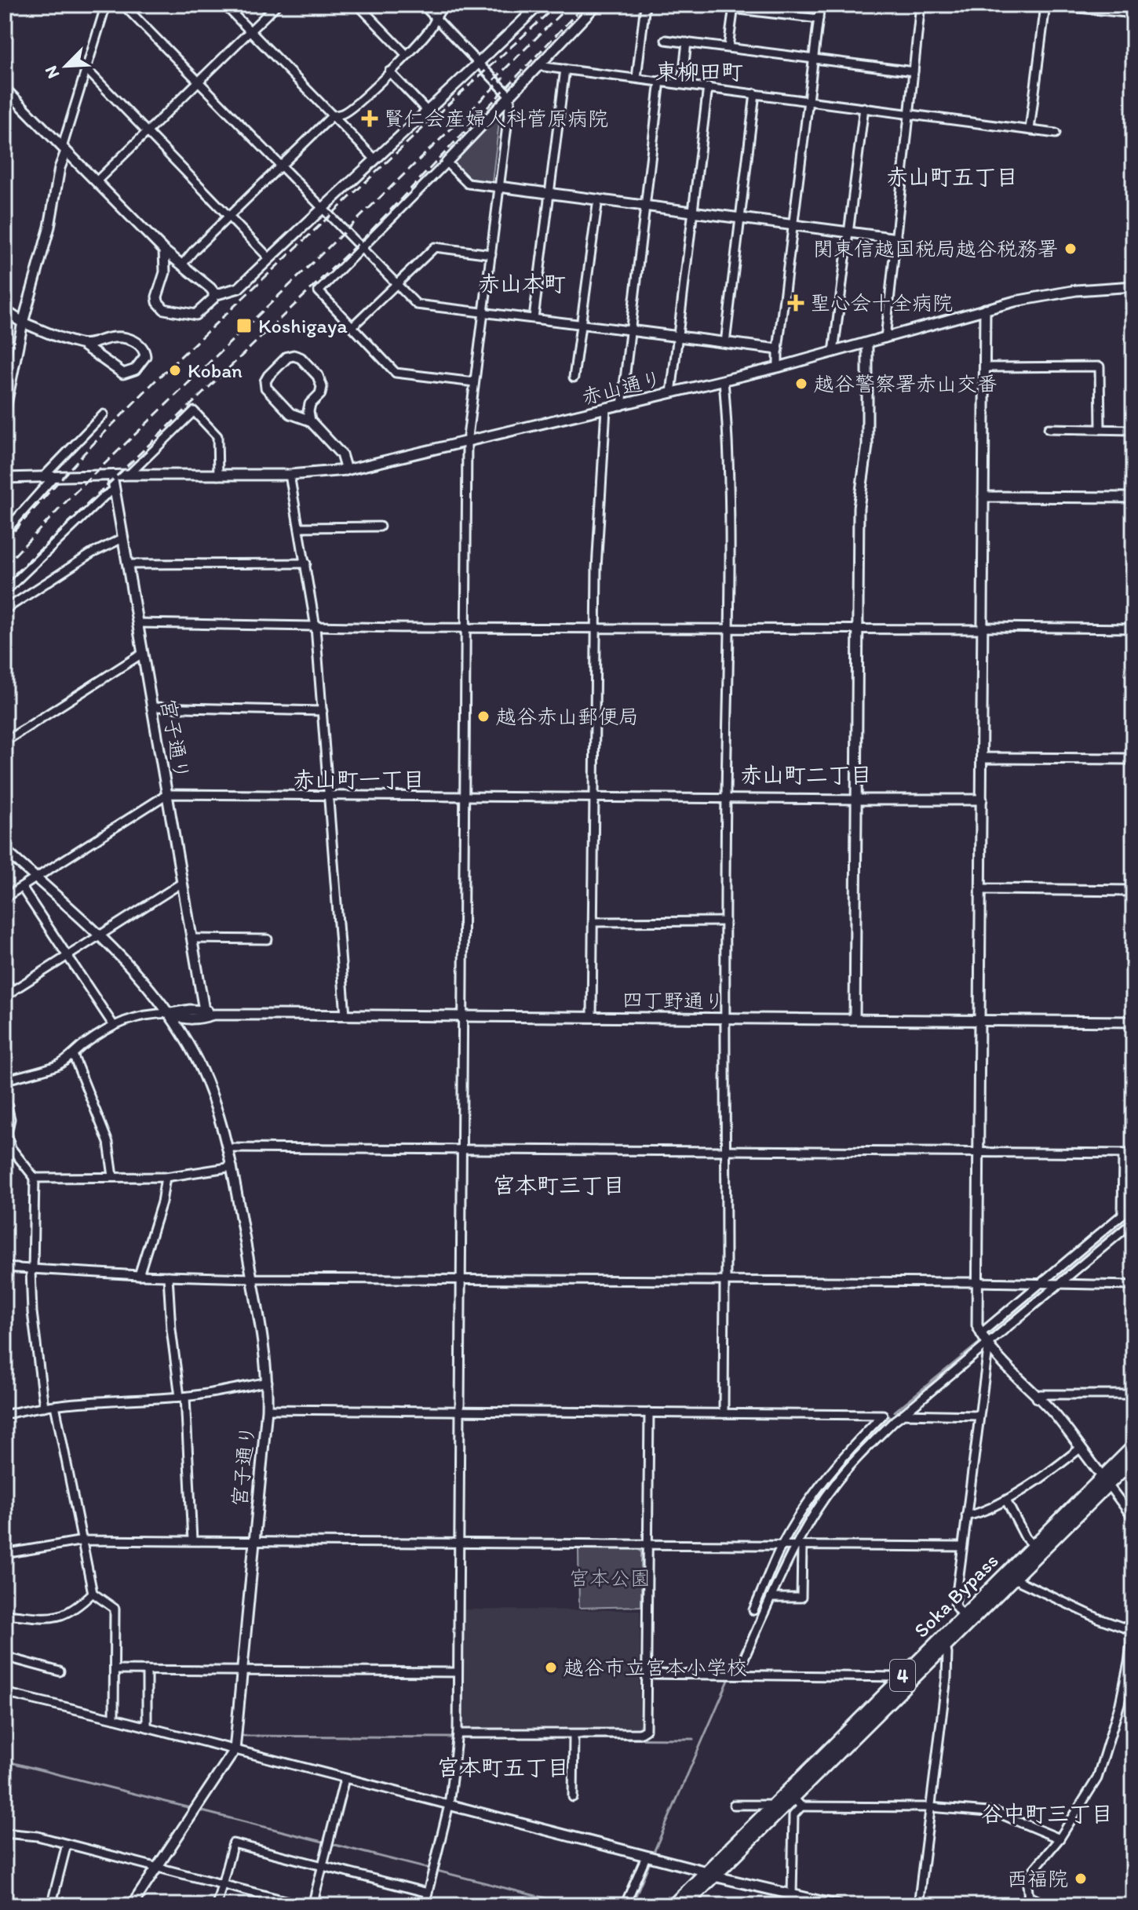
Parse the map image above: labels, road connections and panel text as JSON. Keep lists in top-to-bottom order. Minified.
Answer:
{"streets":{"highway":["Soka Bypass","4"],"street":["赤山通り","宮子通り","四丁野通り"]},"crossings":[["赤山通り","宮子通り"],["宮子通り","四丁野通り"]],"districts":["東柳田町","赤山町五丁目","赤山本町","赤山町二丁目","赤山町一丁目","宮本町三丁目","宮本町五丁目","谷中町三丁目"],"parks":["宮本公園"],"places":{"health":["賢仁会産婦人科菅原病院","聖心会十全病院"],"other":["関東信越国税局越谷税務署","Koban","越谷警察署赤山交番","越谷赤山郵便局","越谷市立宮本小学校","西福院"],"transit":["Koshigaya"]},"north":"bottom left"}
